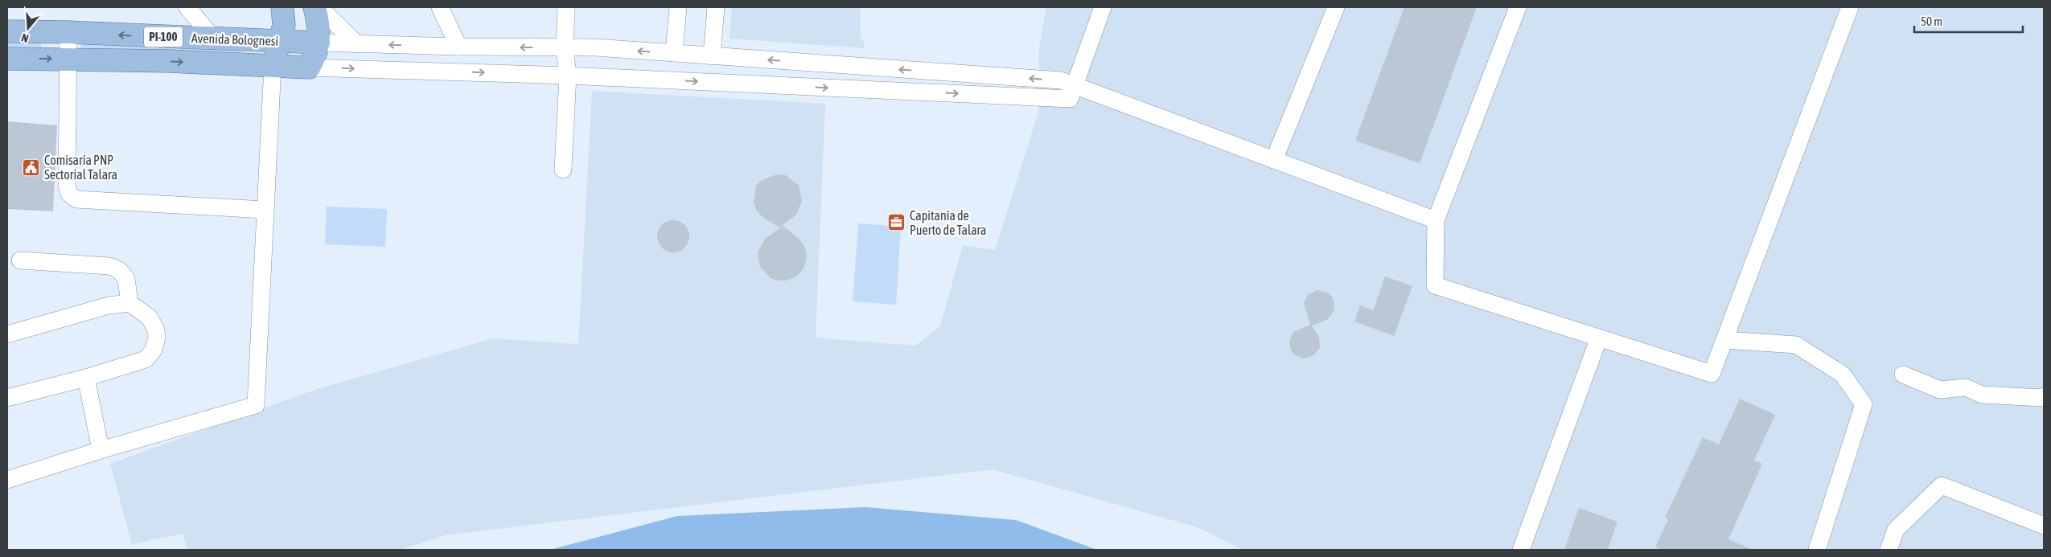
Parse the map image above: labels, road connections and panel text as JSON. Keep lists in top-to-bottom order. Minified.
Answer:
{"streets":{"main road":["PI-100","Avenida Bolognesi"]},"places":{"public building":["Comisaría PNP Sectorial Talara"],"office":["Capitanía de Puerto de Talara"]},"scale_bar":"50 m","north":"bottom"}
